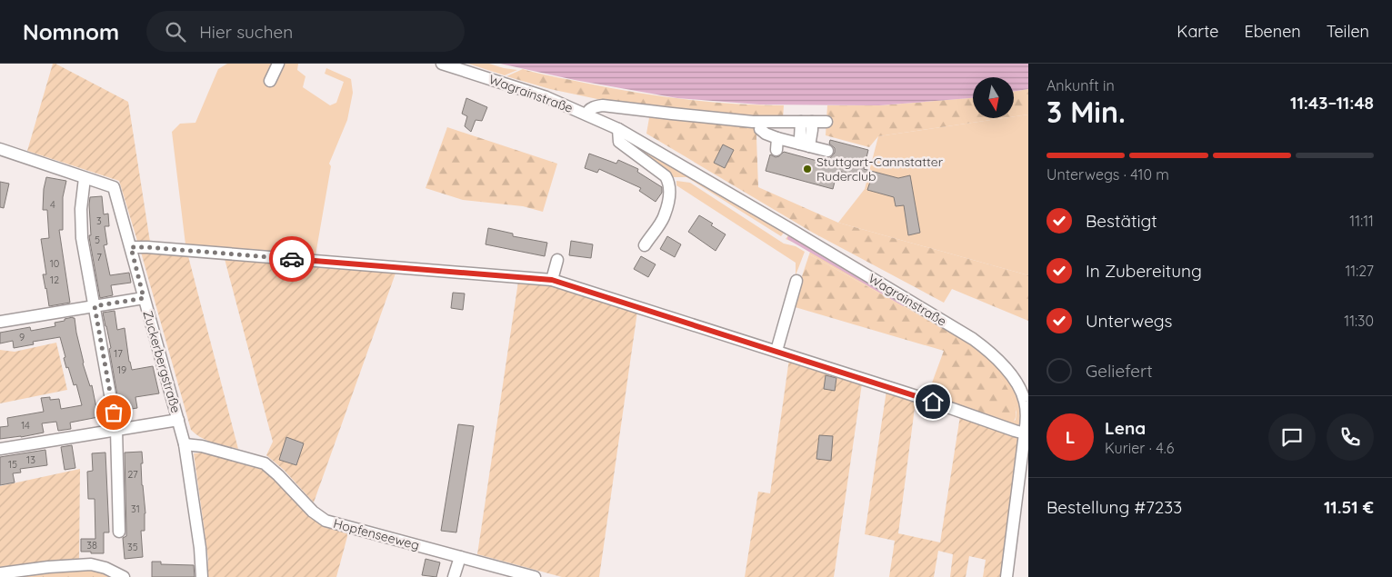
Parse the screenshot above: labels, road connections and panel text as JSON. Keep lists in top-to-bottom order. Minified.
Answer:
{"streets":{"street":["Wagrainstraße","Zuckerbergstraße","Hopfenseeweg"]},"crossings":[["Zuckerbergstraße","Hopfenseeweg"]],"places":["Stuttgart-Cannstatter Ruderclub"],"house_numbers":["4","3","5","7","10","12","9","17","19","14","13","15","27","31","38","35"],"north":"bottom","page":{"header":"Nomnom","search":"Hier suchen","nav":["Karte","Ebenen","Teilen"],"heading":["3 Min.","Ankunft in","11:43–11:48"],"panel":["Lena","Kurier · 4.6","Bestellung #7233","11.51 €"],"bar":"Unterwegs · 410 m","list":[["Bestätigt","11:11"],["In Zubereitung","11:27"],["Unterwegs","11:30"],"Geliefert"],"round":"L"}}
